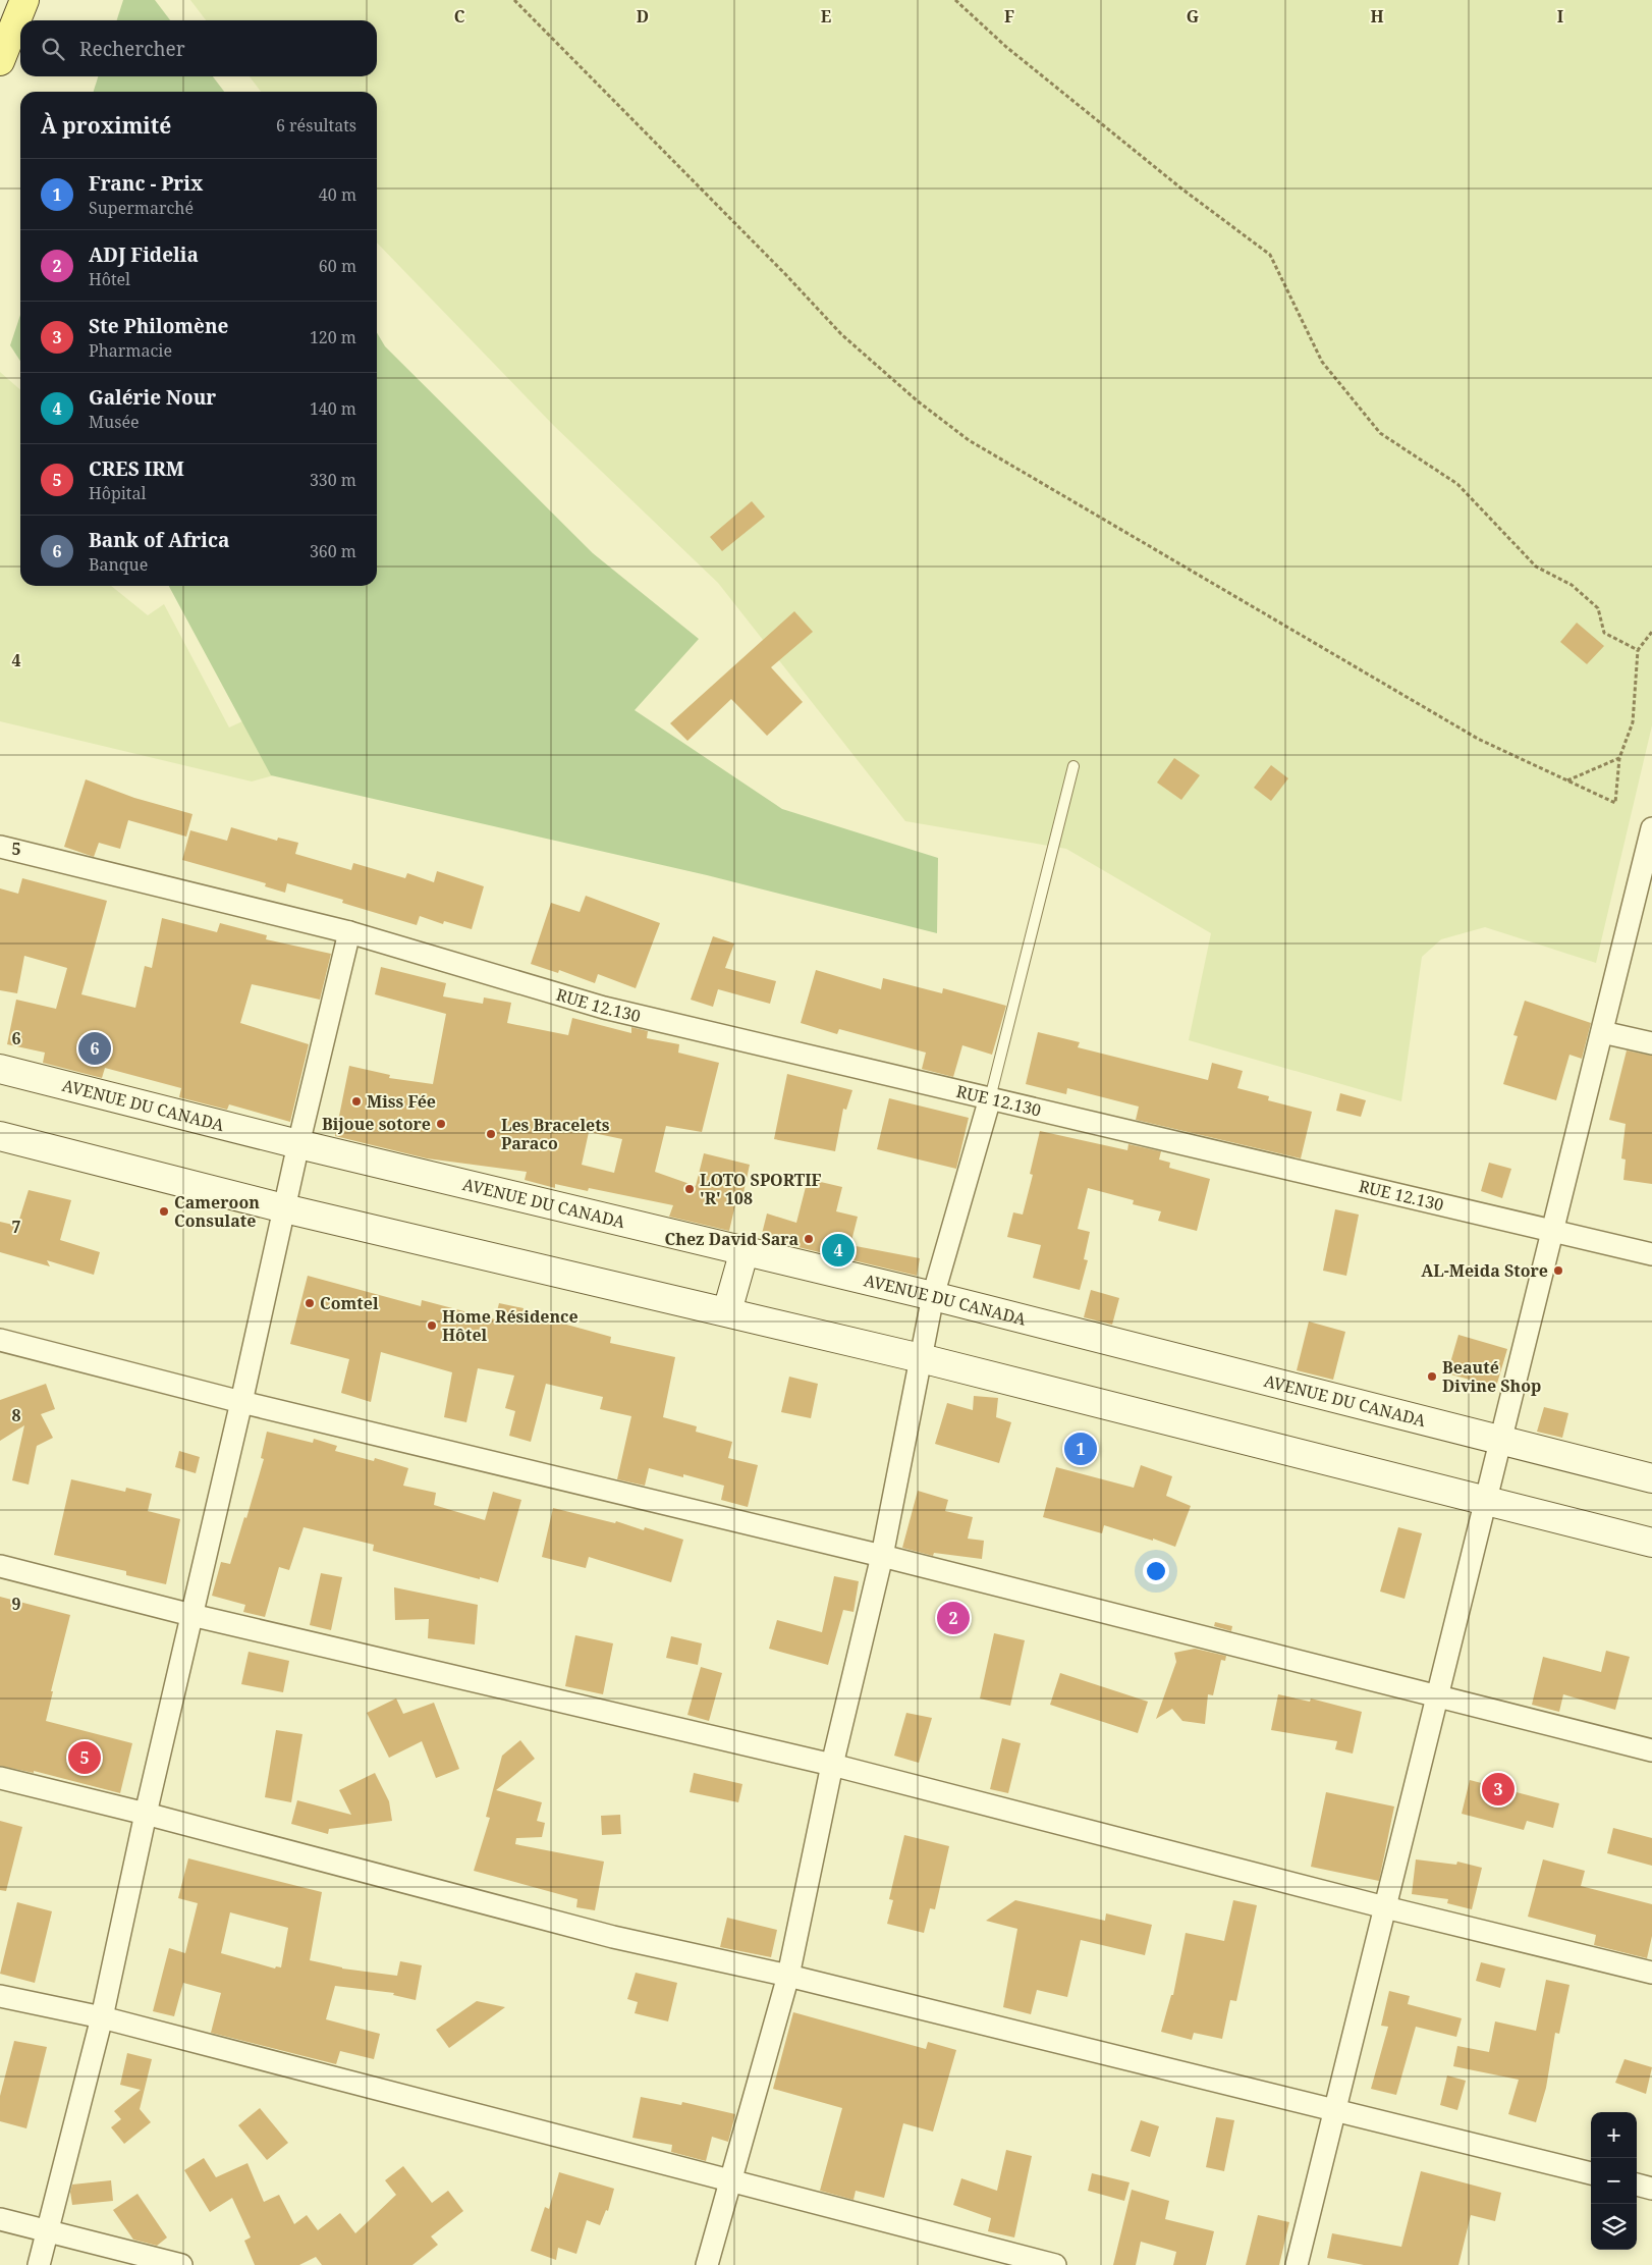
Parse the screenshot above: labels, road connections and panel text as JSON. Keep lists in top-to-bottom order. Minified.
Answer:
{"streets":{"main road":["AVENUE DU CANADA"],"street":["RUE 12.130"]},"places":["Miss Fée","Bijoue sotore","Les Bracelets Paraco","LOTO SPORTIF 'R' 108","Cameroon Consulate","Chez David Sara","AL-Meida Store","Comtel","Home Résidence Hôtel","Beauté Divine Shop"],"page":{"search":"Rechercher","heading":["À proximité","6 résultats"],"list":[{"mark":"1","name":"Franc - Prix","note":"Supermarché","value":"40 m"},{"mark":"2","name":"ADJ Fidelia","note":"Hôtel","value":"60 m"},{"mark":"3","name":"Ste Philomène","note":"Pharmacie","value":"120 m"},{"mark":"4","name":"Galérie Nour","note":"Musée","value":"140 m"},{"mark":"5","name":"CRES IRM","note":"Hôpital","value":"330 m"},{"mark":"6","name":"Bank of Africa","note":"Banque","value":"360 m"}],"pins":["6","4","1","2","5","3"],"map_buttons":["+","−"]},"grid":{"columns":["C","D","E","F","G","H","I"],"rows":["4","5","6","7","8","9"]}}
